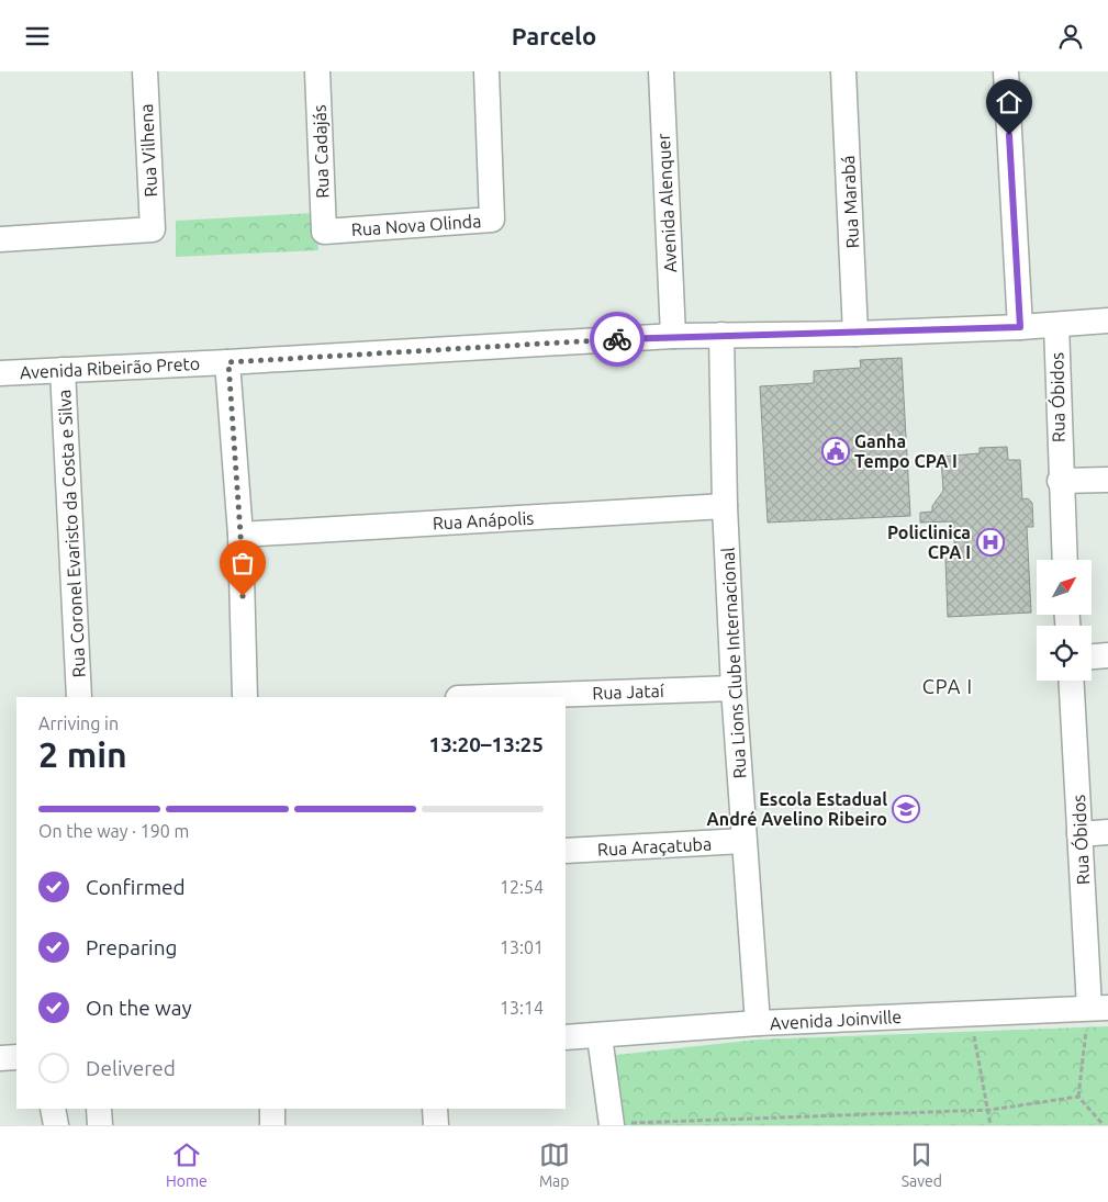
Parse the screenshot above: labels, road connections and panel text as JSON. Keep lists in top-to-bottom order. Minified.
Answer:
{"streets":{"street":["Rua Vilhena","Rua Cadajás","Rua Marabá","Avenida Alenquer","Rua Nova Olinda","Avenida Ribeirão Preto","Rua Óbidos","Rua Anápolis","Rua Coronel Evaristo da Costa e Silva","Rua Lions Clube Internacional","Rua Jataí","Rua Araçatuba","Avenida Joinville"]},"crossings":[["Rua Cadajás","Rua Nova Olinda"],["Rua Marabá","Avenida Ribeirão Preto"],["Avenida Alenquer","Avenida Ribeirão Preto"],["Avenida Ribeirão Preto","Rua Óbidos"],["Avenida Ribeirão Preto","Rua Coronel Evaristo da Costa e Silva"],["Avenida Ribeirão Preto","Rua Lions Clube Internacional"],["Rua Óbidos","Avenida Joinville"],["Rua Anápolis","Rua Lions Clube Internacional"],["Rua Lions Clube Internacional","Rua Jataí"],["Rua Lions Clube Internacional","Rua Araçatuba"],["Rua Lions Clube Internacional","Avenida Joinville"]],"districts":["CPA I"],"places":{"public building":["Ganha Tempo CPA I"],"hospital":["Policlinica CPA I"],"school or university":["Escola Estadual André Avelino Ribeiro"]},"north":"top right","page":{"header":"Parcelo","heading":["2 min","Arriving in","13:20–13:25"],"bar":"On the way · 190 m","list":[["Confirmed","12:54"],["Preparing","13:01"],["On the way","13:14"],"Delivered"],"tabs":["Home","Map","Saved"]}}
